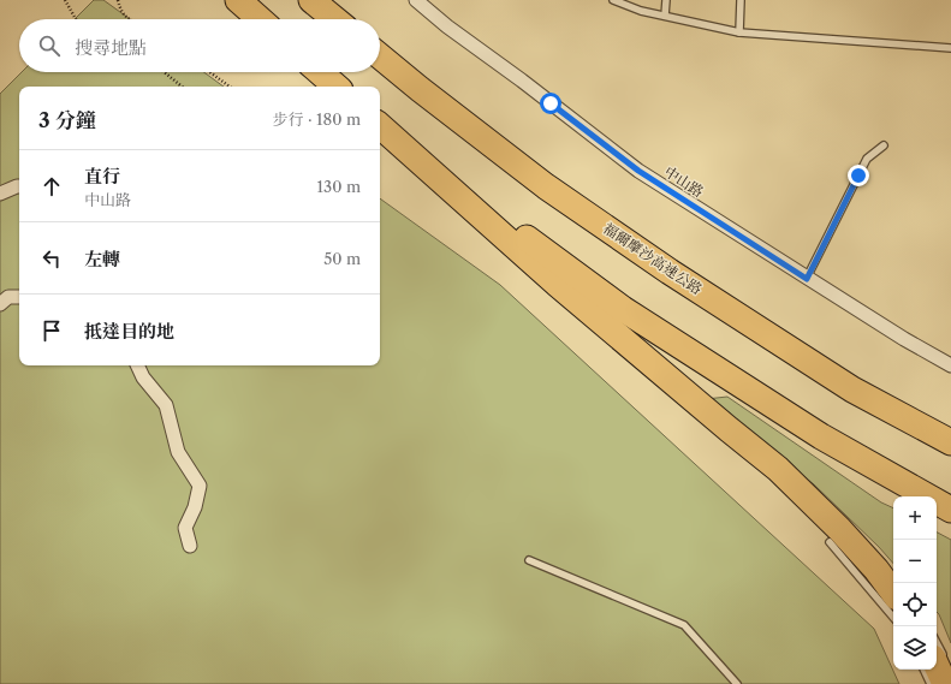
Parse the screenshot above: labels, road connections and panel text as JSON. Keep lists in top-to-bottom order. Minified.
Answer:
{"streets":{"highway":["福爾摩沙高速公路"],"street":["中山路"]},"page":{"search":"搜尋地點","heading":["3 分鐘","步行 · 180 m"],"list":[["直行","中山路","130 m"],["左轉","50 m"],"抵達目的地"],"map_buttons":["+","−"]}}
